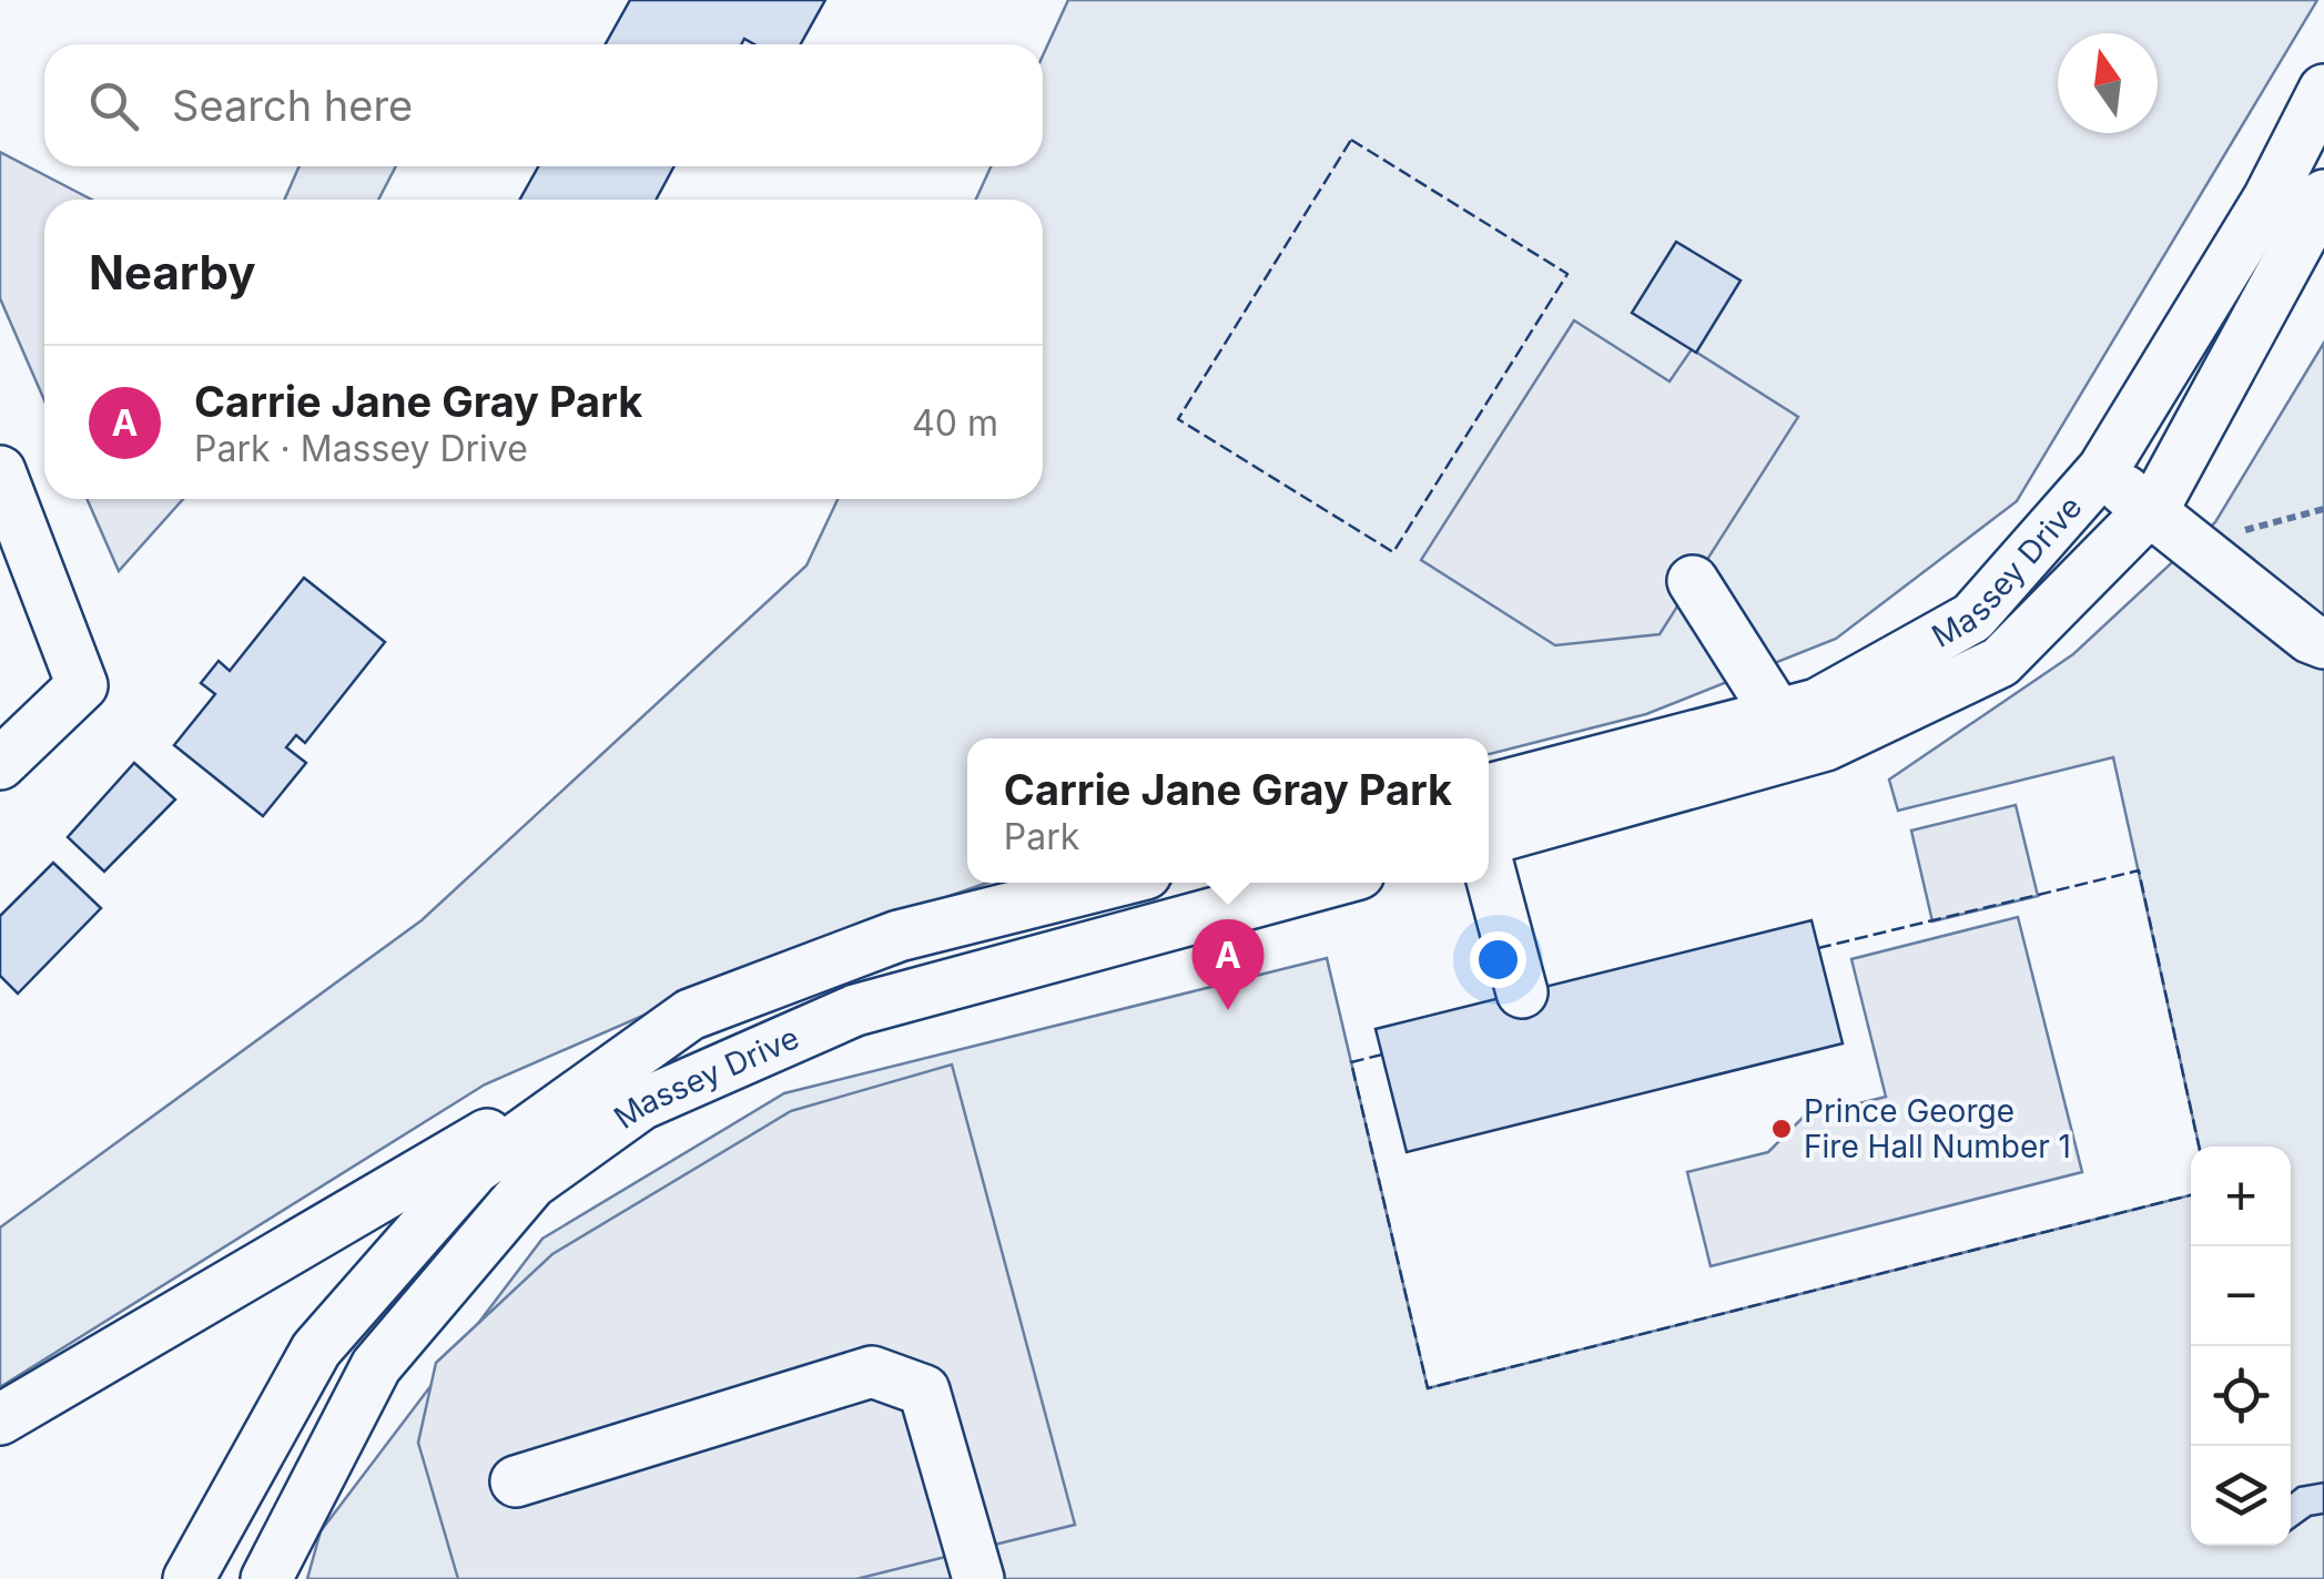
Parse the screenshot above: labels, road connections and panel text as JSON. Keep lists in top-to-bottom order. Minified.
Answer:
{"streets":{"street":["Massey Drive"]},"places":["Prince George Fire Hall Number 1"],"north":"top","page":{"search":"Search here","heading":"Nearby","list":[{"mark":"A","name":"Carrie Jane Gray Park","note":"Park · Massey Drive","value":"40 m"}],"popup":["Carrie Jane Gray Park","Park"],"pins":"A","map_buttons":["+","−"]}}
